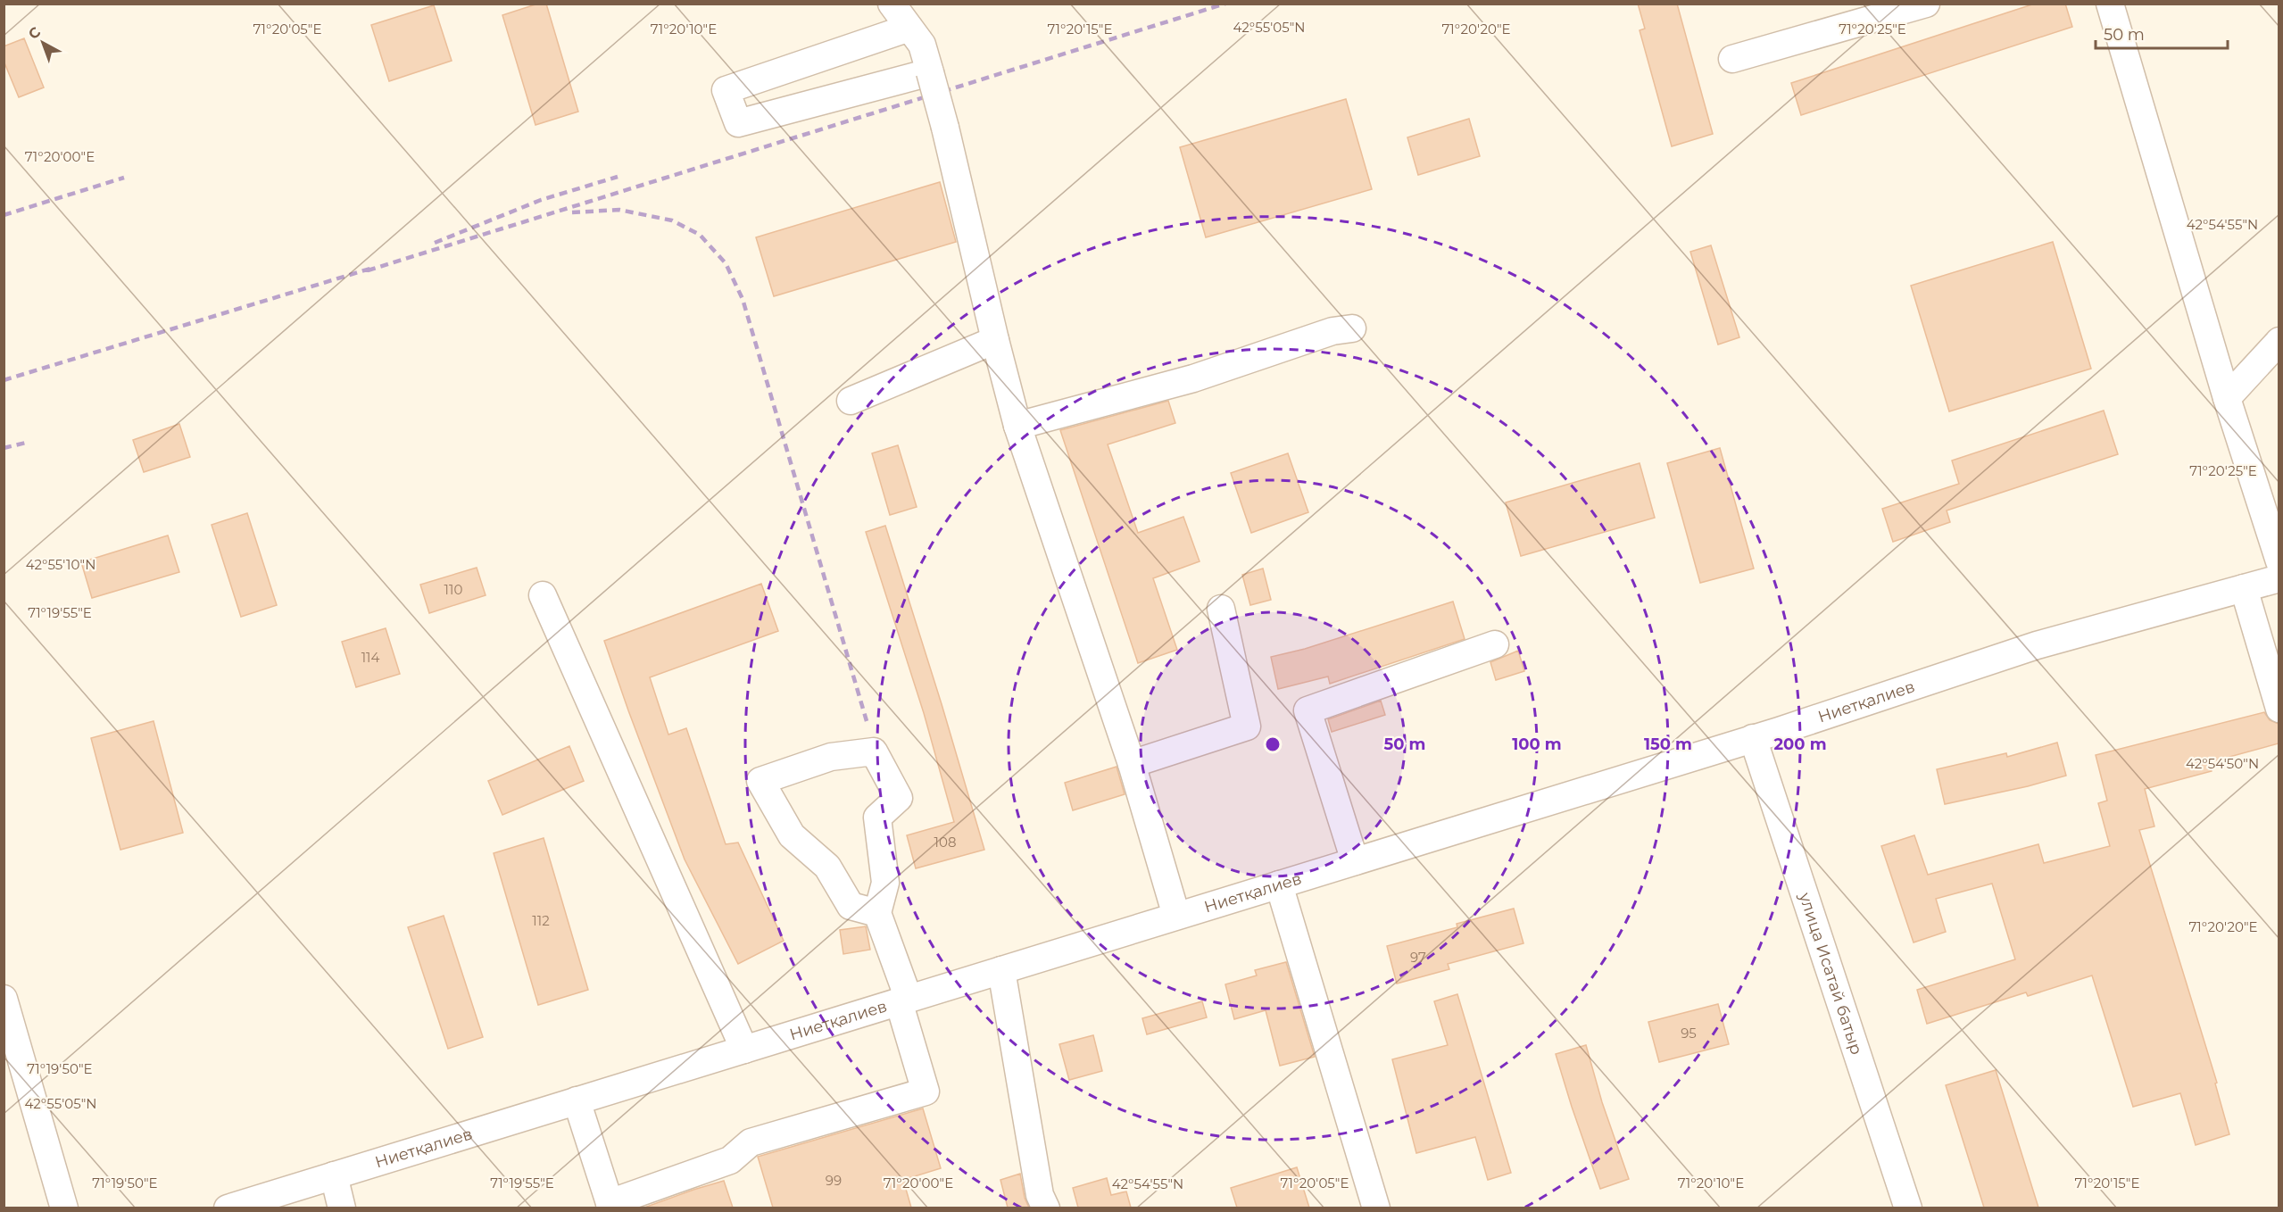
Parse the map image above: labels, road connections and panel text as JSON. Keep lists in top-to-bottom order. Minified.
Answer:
{"streets":{"street":["Ниетқалиев","улица Исатай батыр"]},"crossings":[["Ниетқалиев","улица Исатай батыр"]],"house_numbers":["110","114","108","112","97","95","99"],"scale_bar":"50 m","north":"top left","coordinates":["42°55'05\"N","71°20'05\"E","71°20'10\"E","71°20'15\"E","71°20'20\"E","71°20'25\"E","71°20'00\"E","42°54'55\"N","42°55'10\"N","71°19'55\"E","42°54'50\"N","71°19'50\"E"],"rings":["50 m","100 m","150 m","200 m"]}
